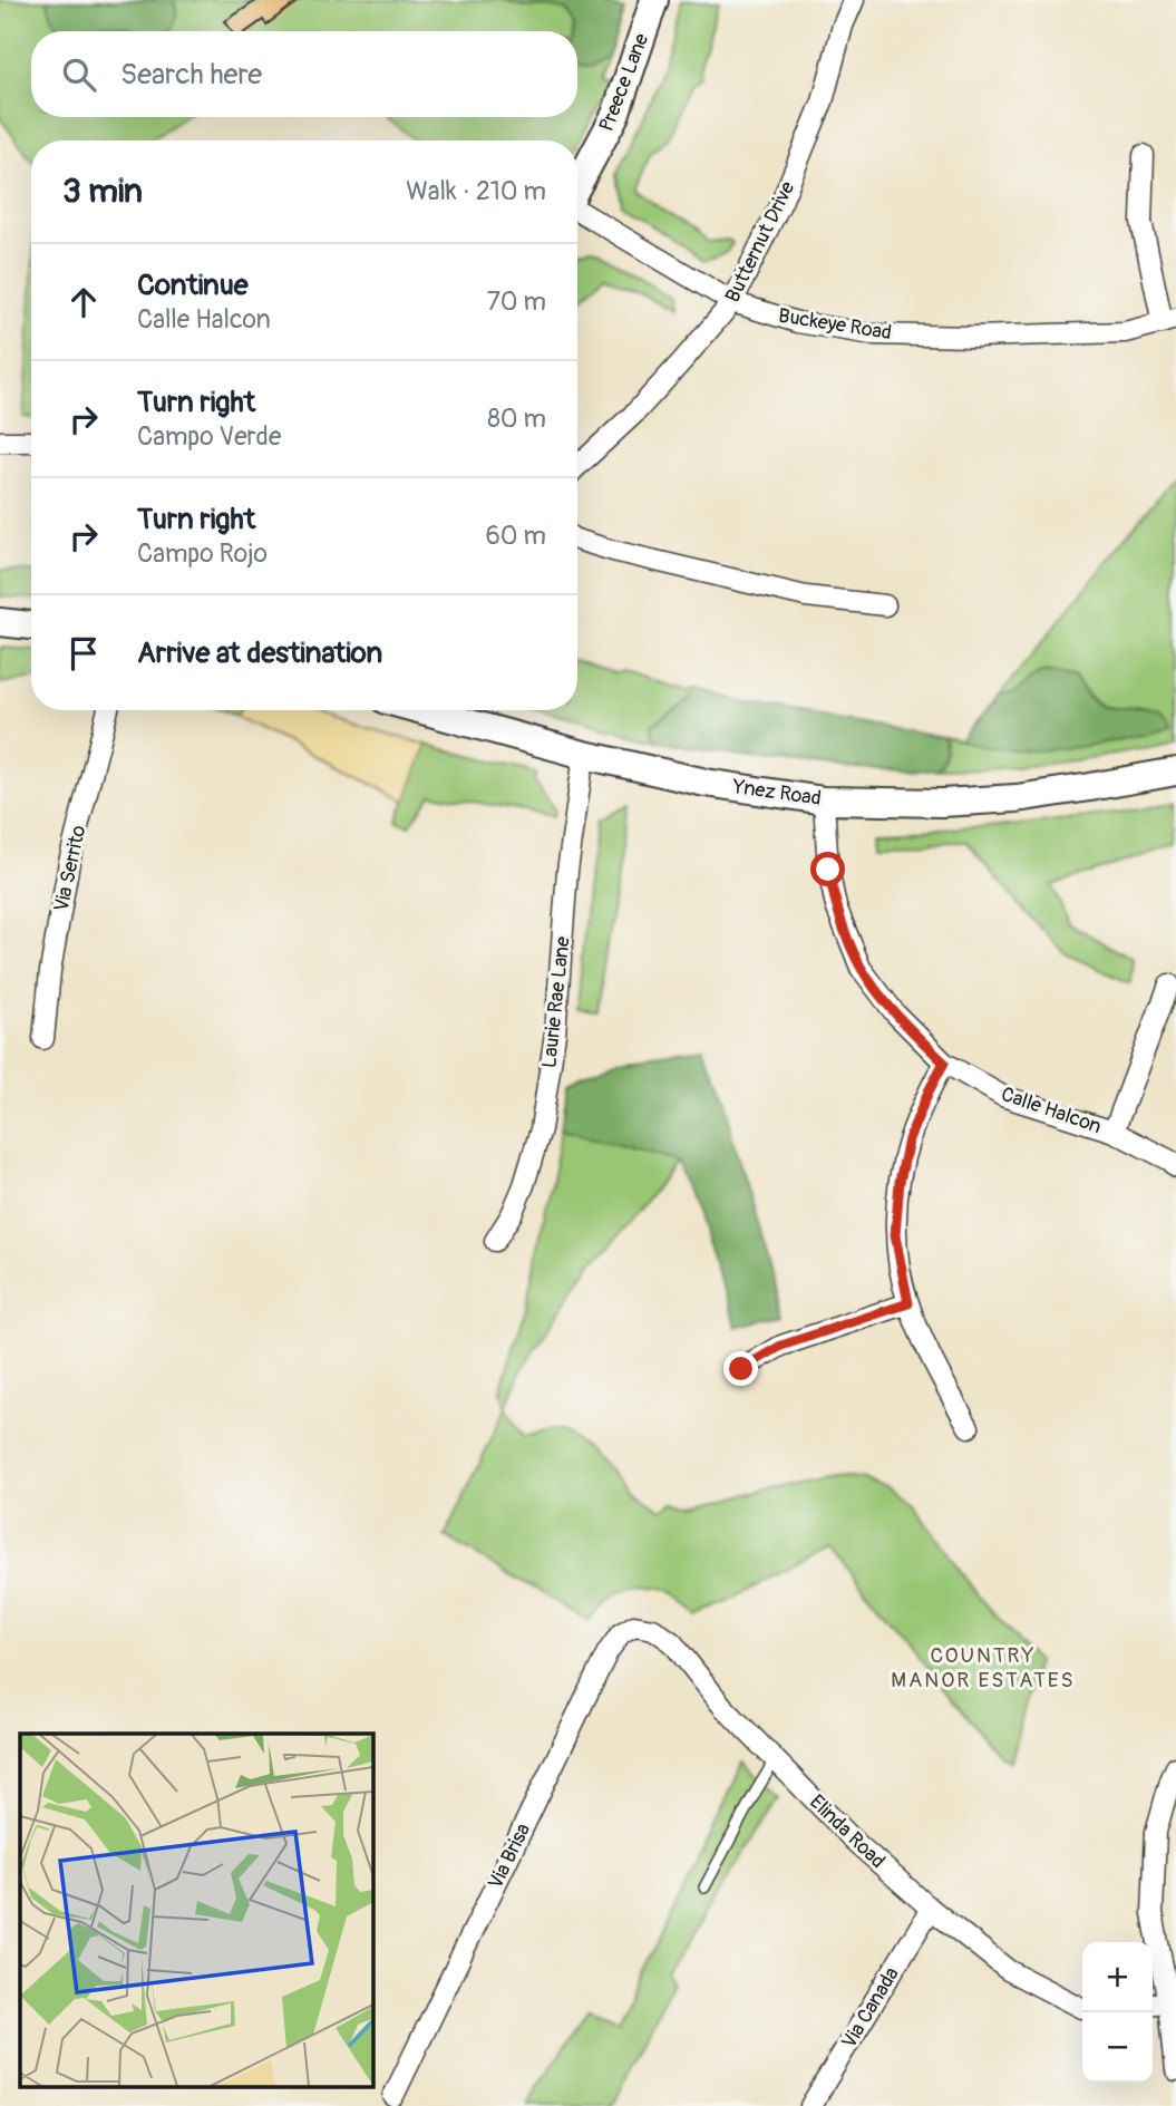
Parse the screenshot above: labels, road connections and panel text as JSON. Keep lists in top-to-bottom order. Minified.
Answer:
{"streets":{"main road":["Preece Lane","Ynez Road"],"street":["Butternut Drive","Buckeye Road","Via Serrito","Laurie Rae Lane","Calle Halcon","Elinda Road","Via Brisa","Via Canada"]},"crossings":[["Butternut Drive","Buckeye Road"],["Ynez Road","Laurie Rae Lane"],["Ynez Road","Calle Halcon"],["Elinda Road","Via Brisa"],["Elinda Road","Via Canada"]],"districts":["COUNTRY MANOR ESTATES"],"page":{"search":"Search here","heading":["3 min","Walk · 210 m"],"list":[["Continue","Calle Halcon","70 m"],["Turn right","Campo Verde","80 m"],["Turn right","Campo Rojo","60 m"],"Arrive at destination"],"map_buttons":["+","−"]}}
